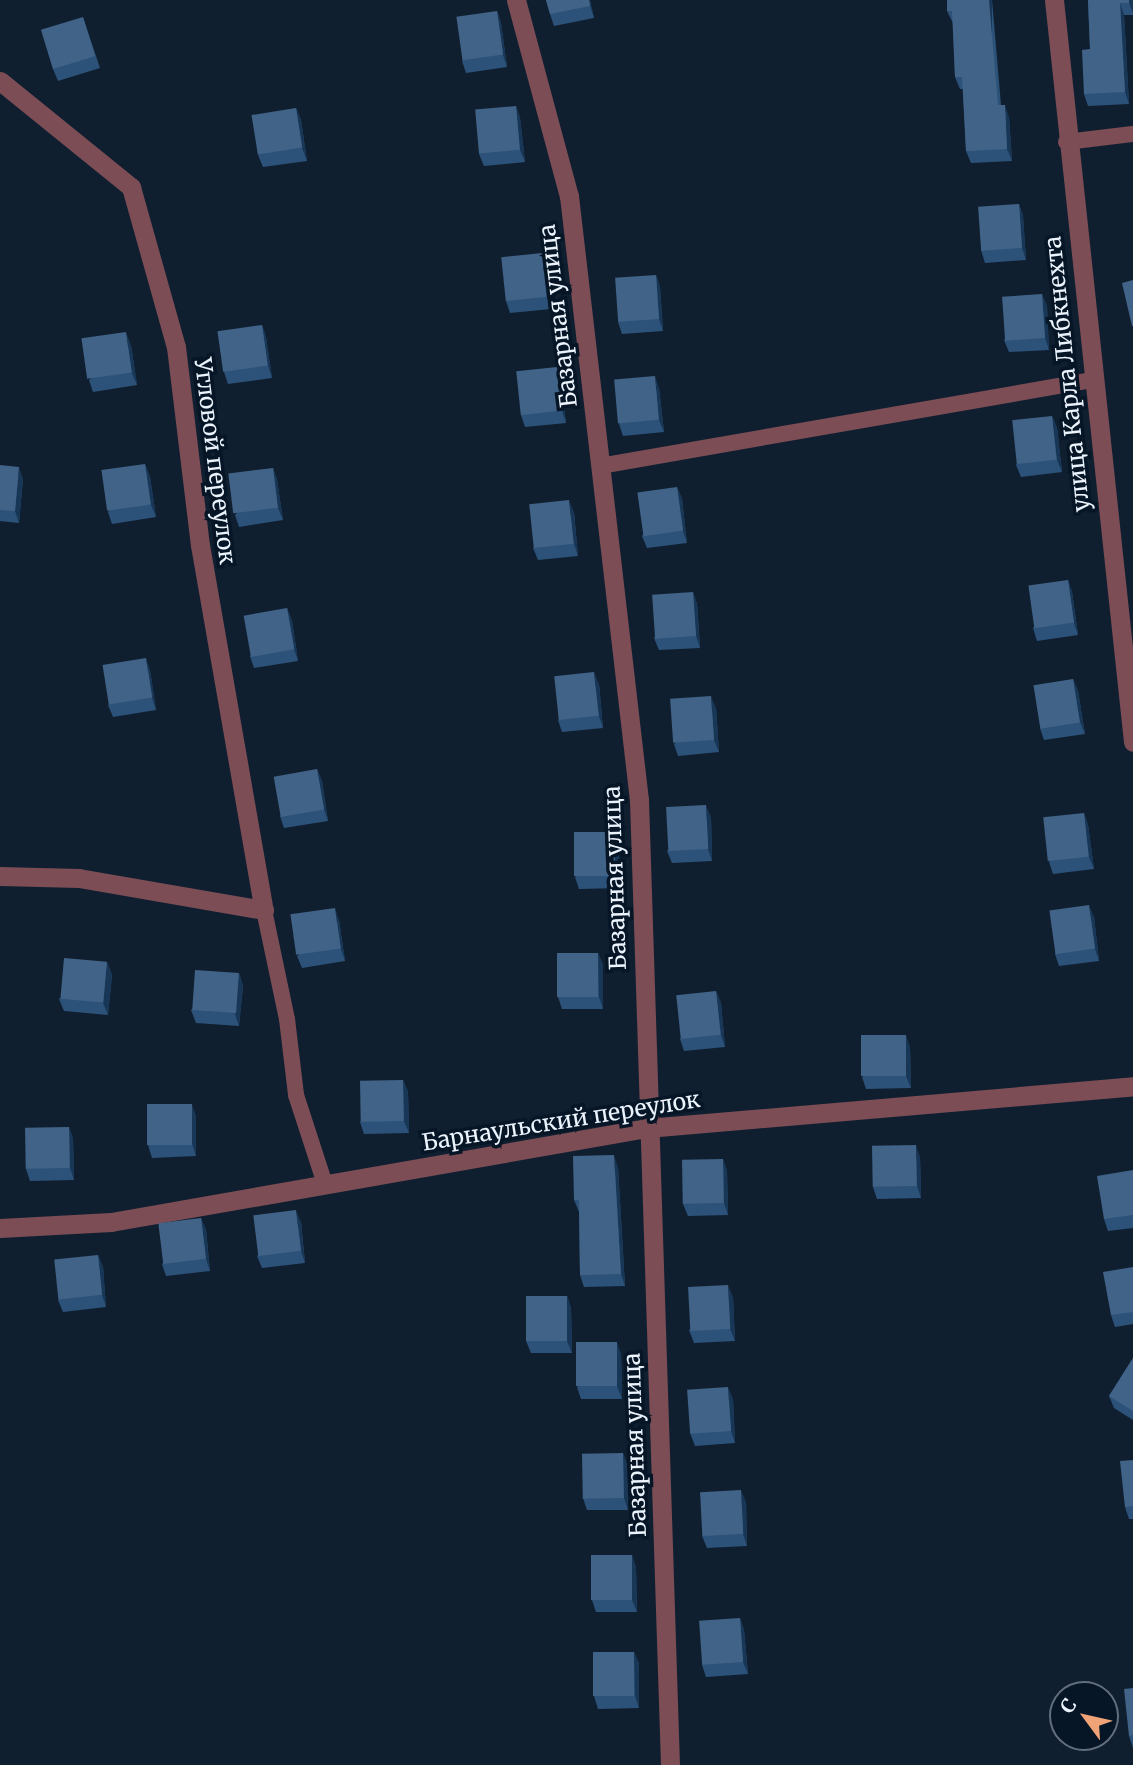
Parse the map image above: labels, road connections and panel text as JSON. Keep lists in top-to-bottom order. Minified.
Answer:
{"streets":{"street":["Базарная улица","улица Карла Либкнехта","Угловой переулок","Барнаульский переулок"]},"crossings":[["Базарная улица","Барнаульский переулок"],["Угловой переулок","Барнаульский переулок"]],"north":"top left"}
